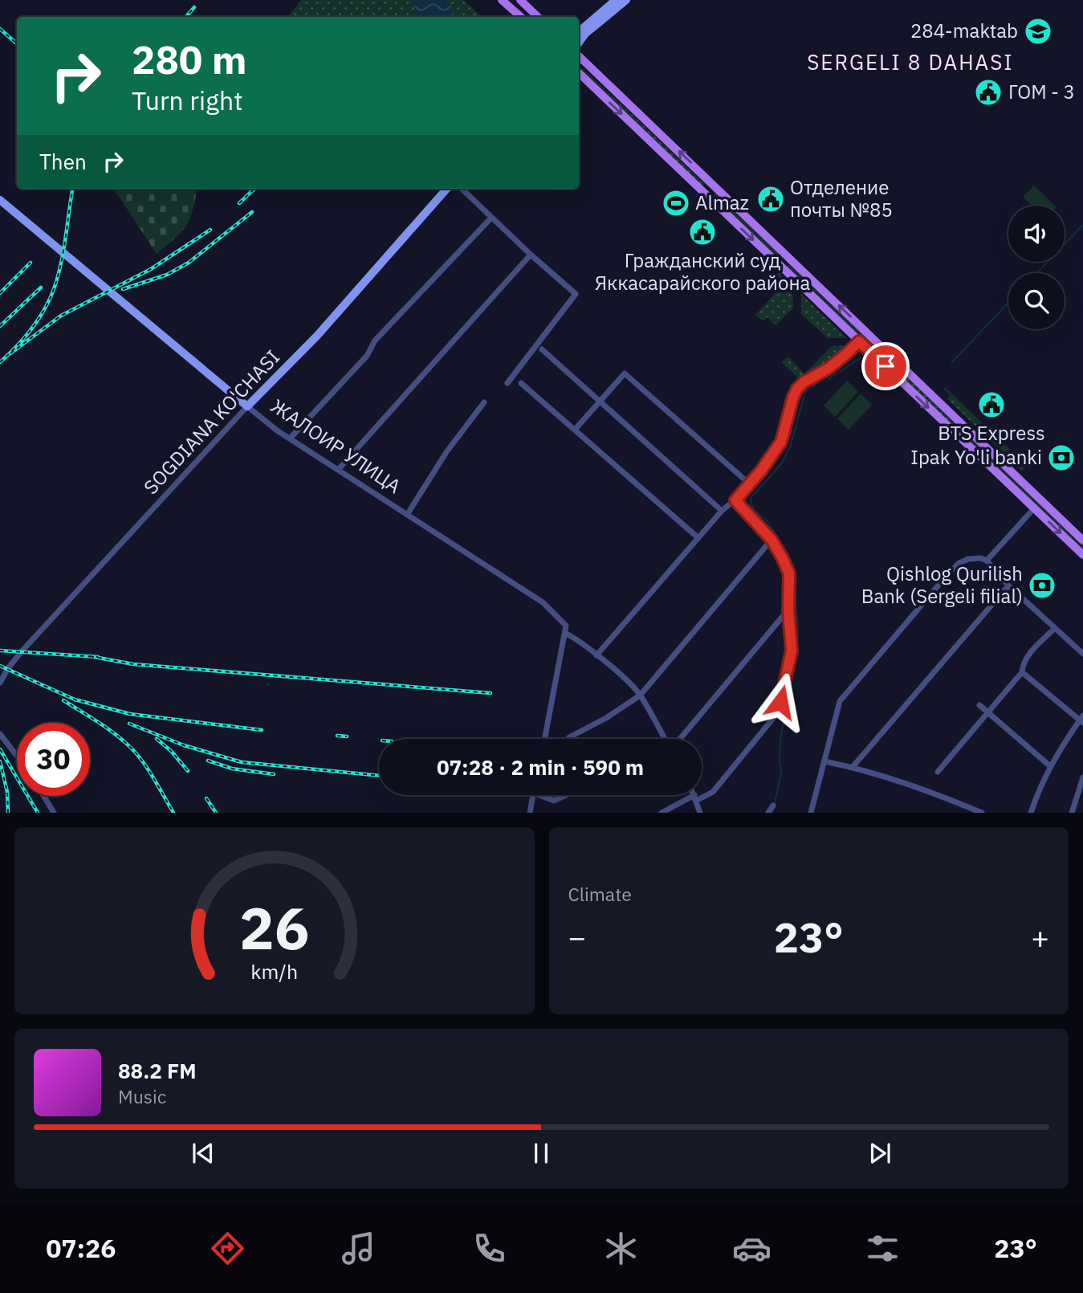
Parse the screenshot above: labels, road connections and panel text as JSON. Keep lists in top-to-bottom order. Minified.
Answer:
{"streets":{"street":["SOGDIANA KO'CHASI","ЖАЛОИР УЛИЦА"]},"crossings":[["SOGDIANA KO'CHASI","ЖАЛОИР УЛИЦА"]],"districts":["SERGELI 8 DAHASI"],"places":{"school or university":["284-maktab"],"public building":["ГОМ - 3","Отделение почты №85","Гражданский суд Яккасарайского района","BTS Express"],"sports":["Almaz"],"bank":["Ipak Yo'li banki","Qishlog Qurilish Bank (Sergeli filial)"]},"page":{"turn":["280 m","Turn right"],"then":"Then","limit":"30","trip":"07:28 · 2 min · 590 m","tile":"Climate","heat":["−","23°","+"],"song":["88.2 FM","Music"],"tabs":["07:26","23°"],"gauge":["26","km/h"]}}
